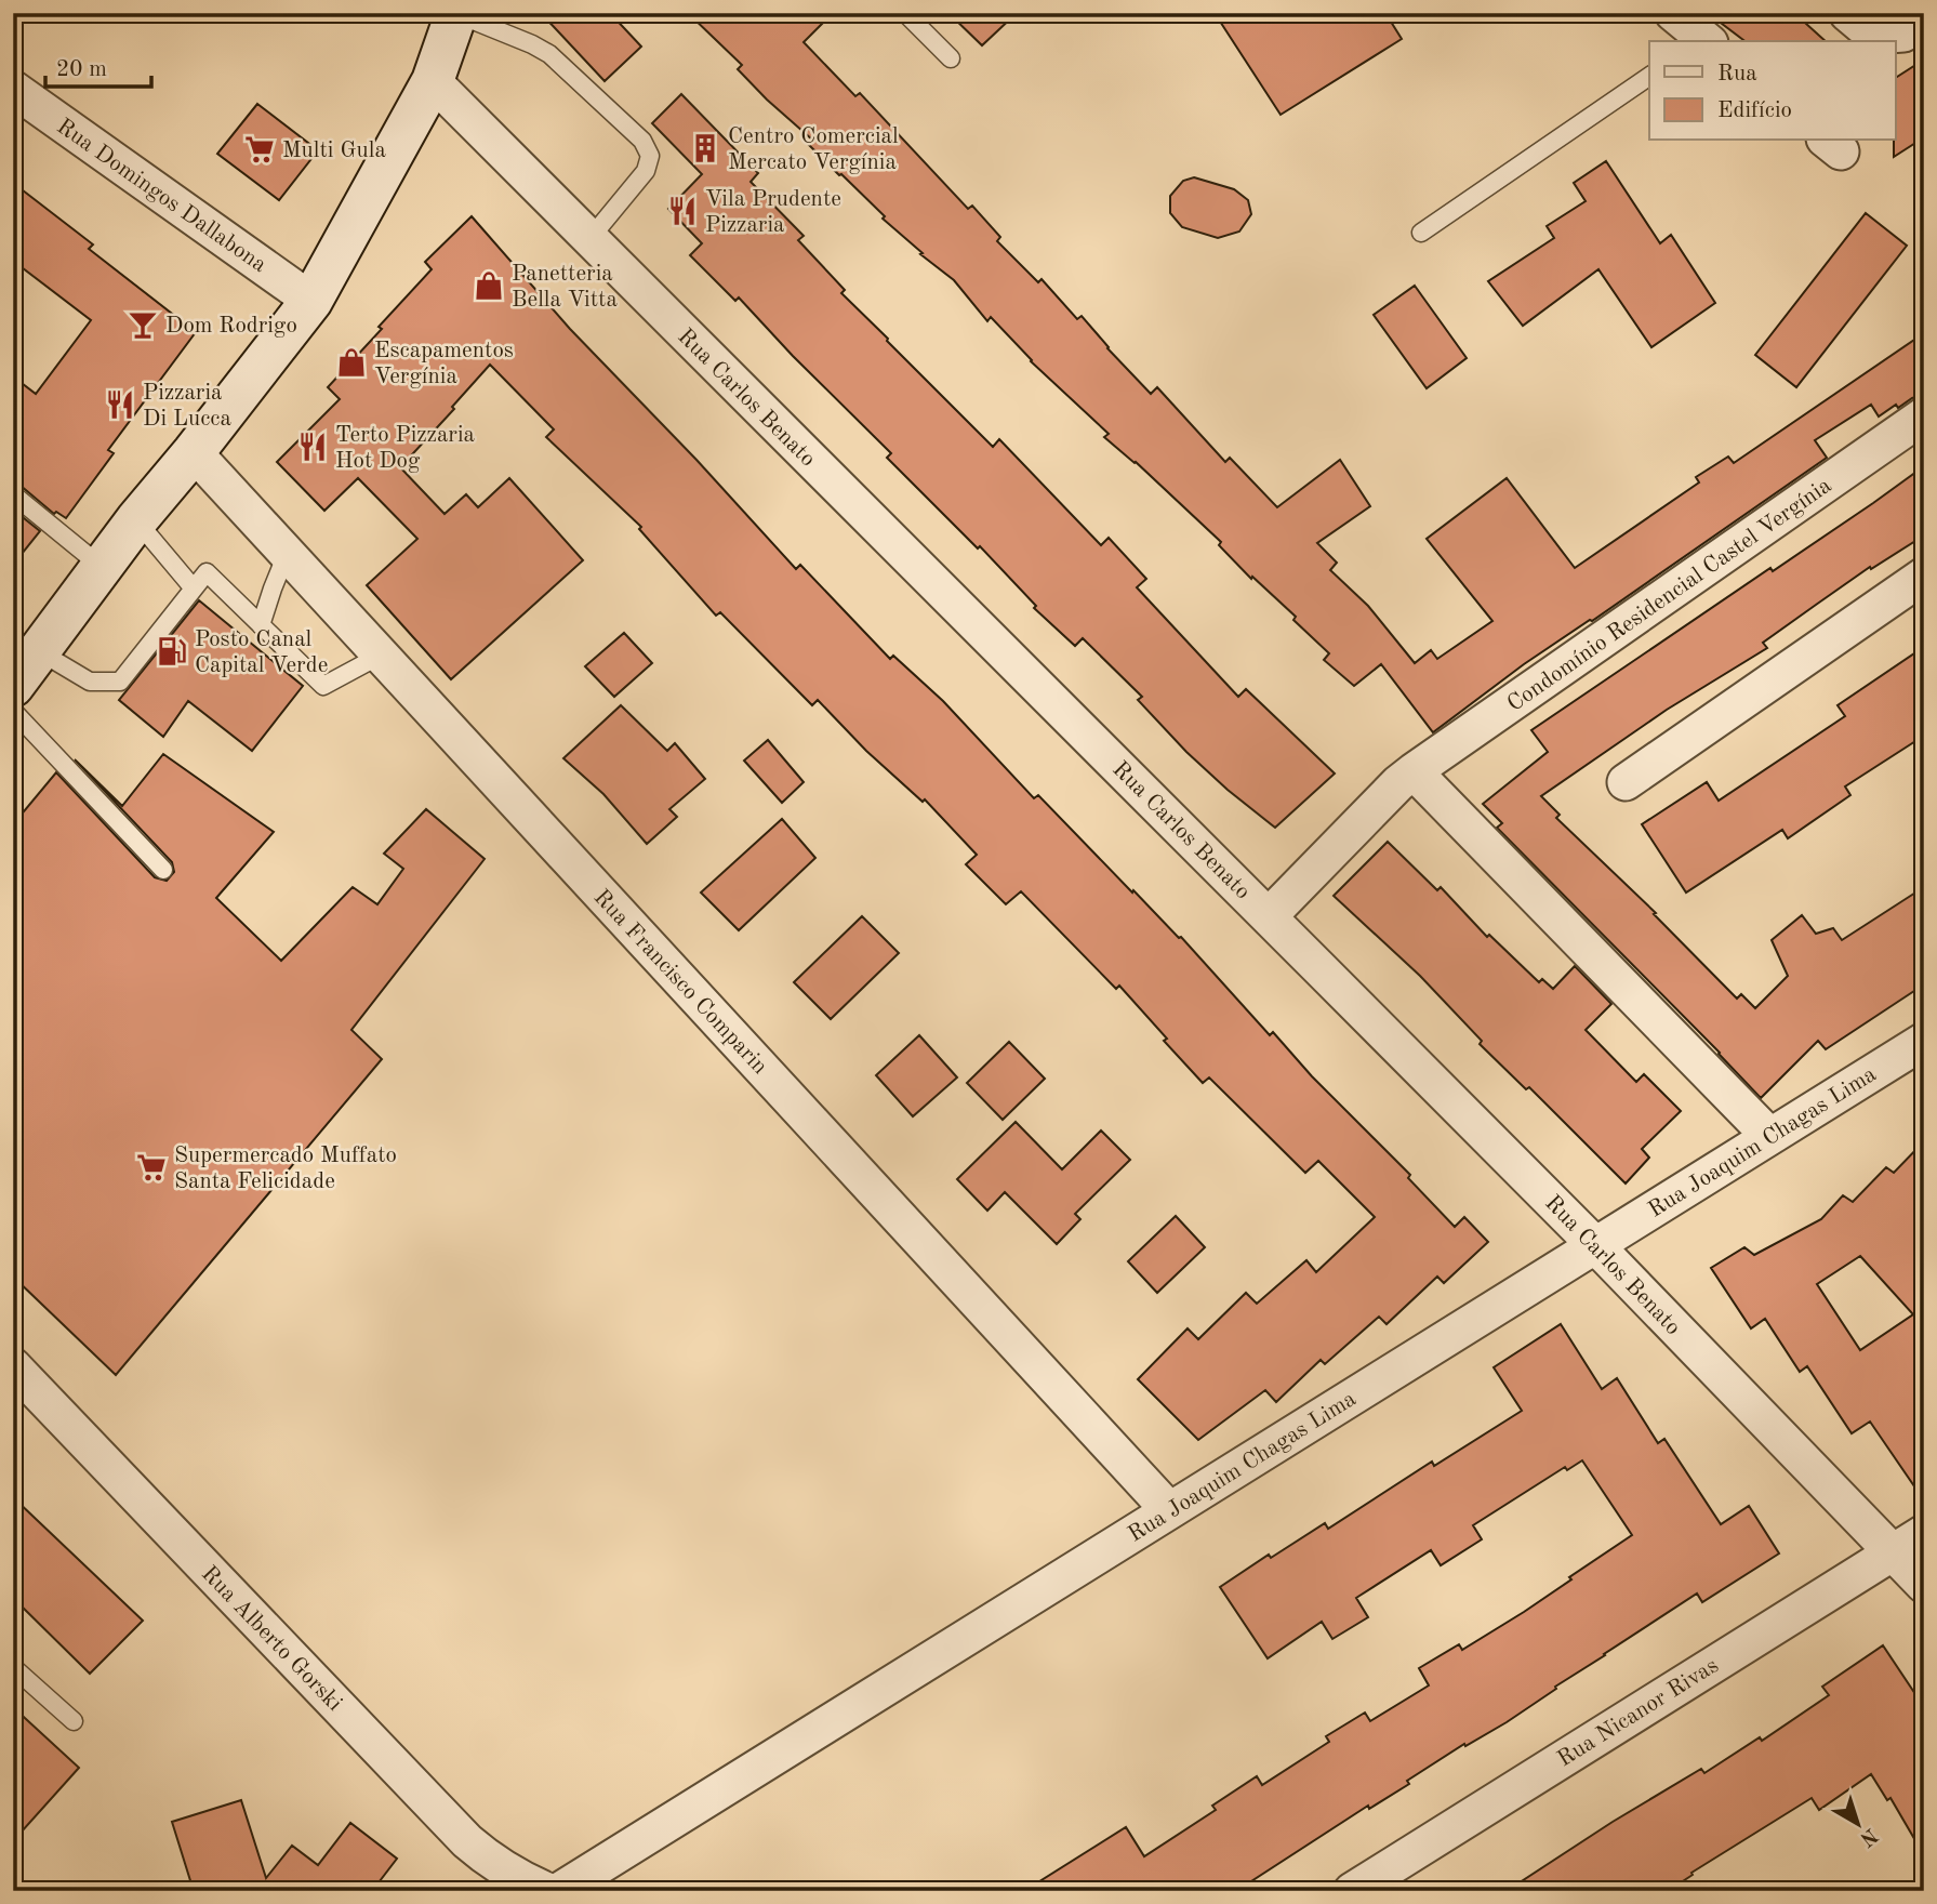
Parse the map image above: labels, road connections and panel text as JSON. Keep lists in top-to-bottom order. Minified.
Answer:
{"streets":{"street":["Rua Domingos Dallabona","Rua Carlos Benato","Condomínio Residencial Castel Vergínia","Rua Francisco Comparin","Rua Joaquim Chagas Lima","Rua Alberto Gorski","Rua Nicanor Rivas"]},"crossings":[["Rua Carlos Benato","Condomínio Residencial Castel Vergínia"],["Rua Carlos Benato","Rua Joaquim Chagas Lima"],["Rua Carlos Benato","Rua Nicanor Rivas"],["Rua Francisco Comparin","Rua Joaquim Chagas Lima"]],"places":{"building":["Centro Comercial Mercato Vergínia"],"supermarket":["Multi Gula","Supermercado Muffato Santa Felicidade"],"restaurant":["Vila Prudente Pizzaria","Pizzaria Di Lucca","Terto Pizzaria Hot Dog"],"shop":["Panetteria Bella Vitta","Escapamentos Vergínia"],"bar":["Dom Rodrigo"],"fuel station":["Posto Canal Capital Verde"]},"legend":["Rua","Edifício"],"scale_bar":"20 m","north":"bottom right"}
